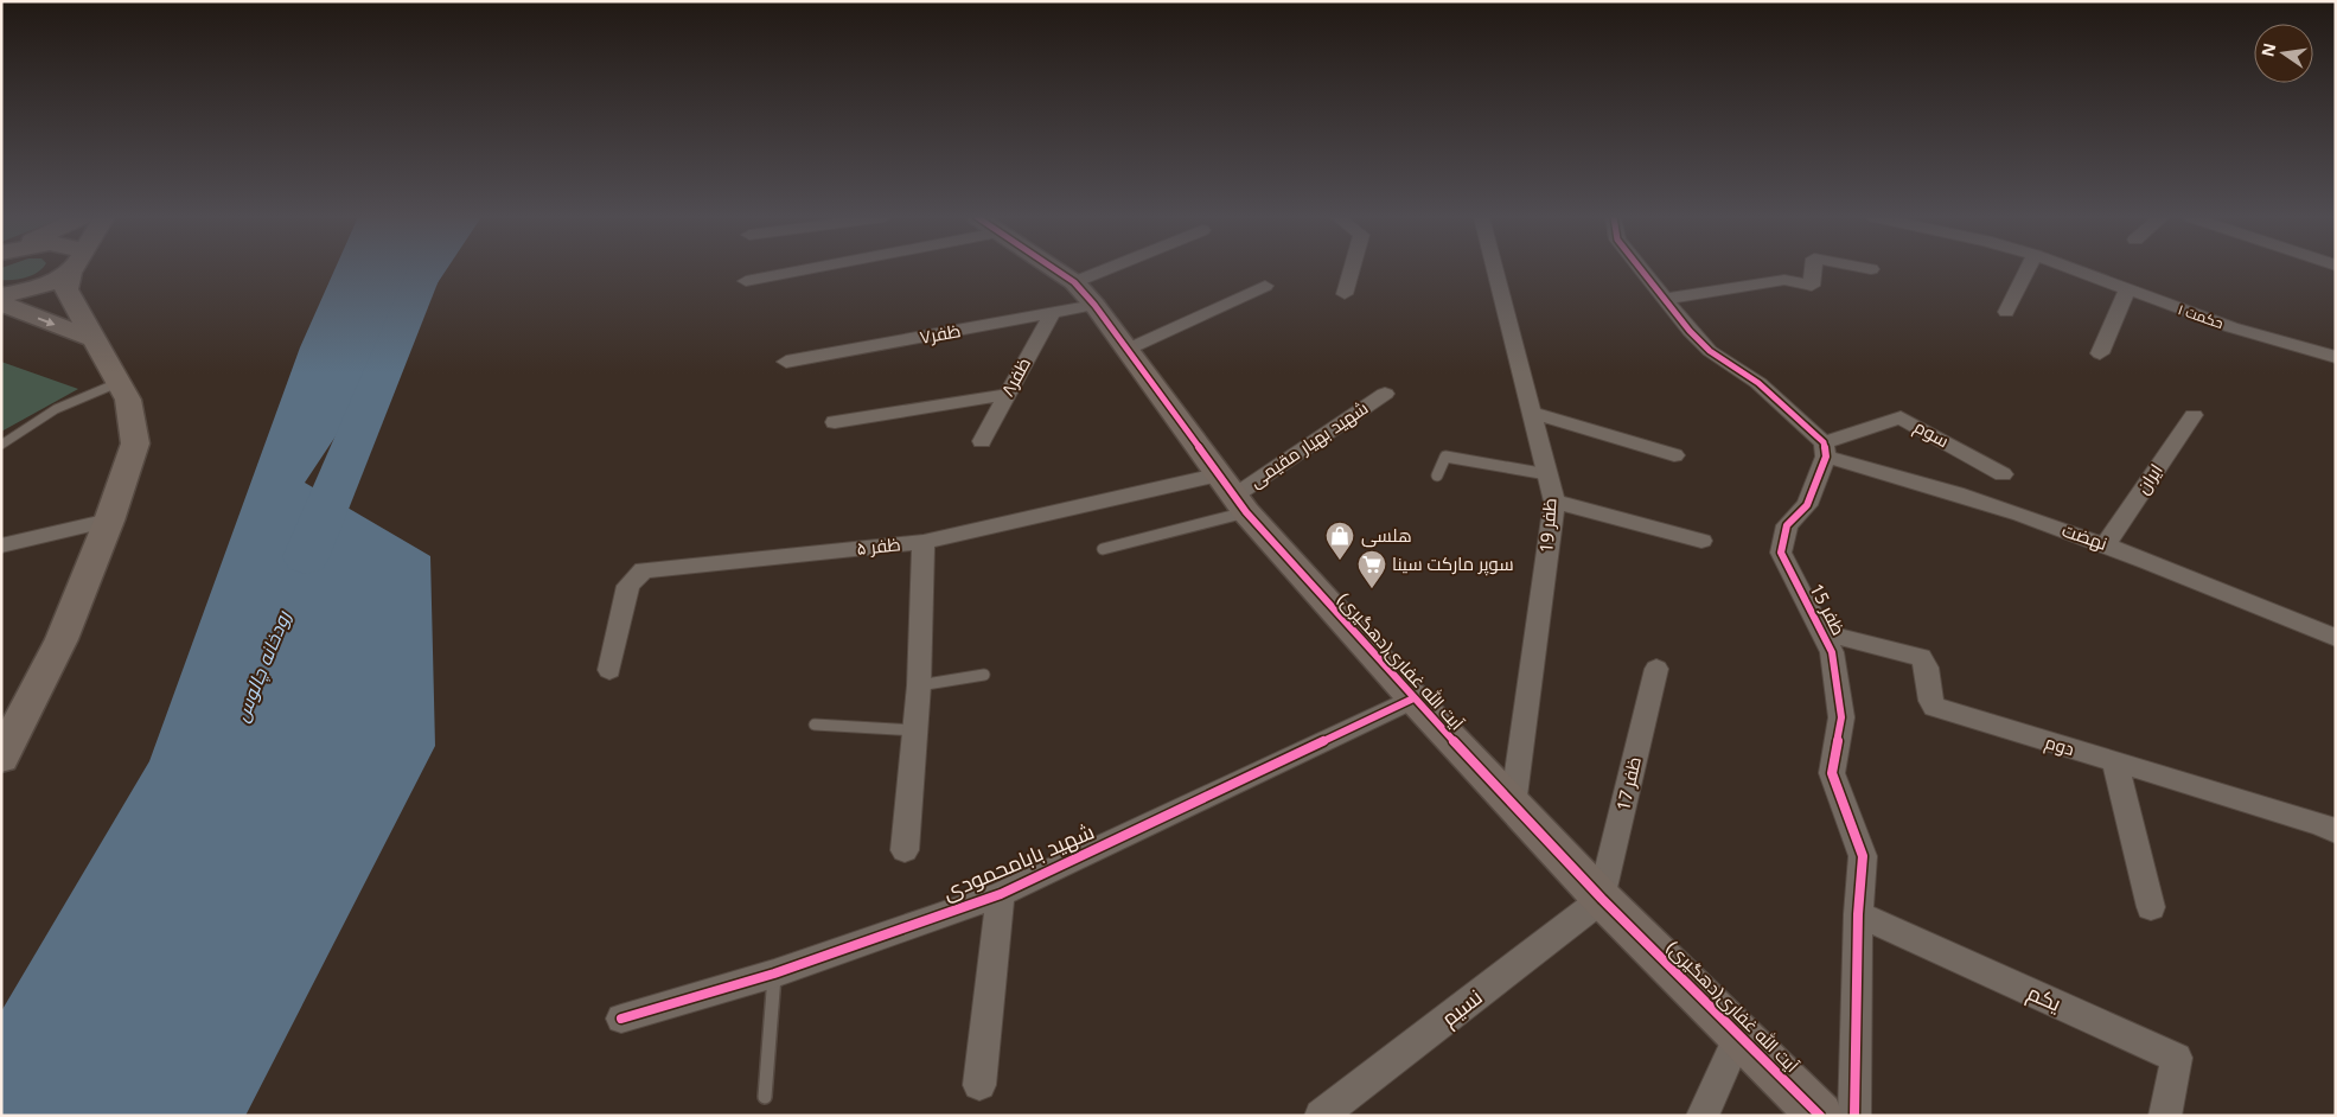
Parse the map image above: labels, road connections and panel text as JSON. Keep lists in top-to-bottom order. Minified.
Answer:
{"streets":{"street":["حکمت ۱","ظفر۷","ظفر۸","سوم","شهید بهیار مقیمی","ایران","ظفر 19","نهضت","ظفر ۵","ظفر 15","آیت الله غفاری(دهگیری)","دوم","ظفر 17","شهید بابامحمودی","یکم","نسیم"]},"crossings":[["ظفر۷","ظفر۸"],["ظفر۷","آیت الله غفاری(دهگیری)"],["سوم","نهضت"],["سوم","ظفر 15"],["شهید بهیار مقیمی","ظفر ۵"],["شهید بهیار مقیمی","آیت الله غفاری(دهگیری)"],["ایران","نهضت"],["ظفر 19","آیت الله غفاری(دهگیری)"],["نهضت","ظفر 15"],["ظفر ۵","آیت الله غفاری(دهگیری)"],["ظفر 15","دوم"],["ظفر 15","یکم"],["آیت الله غفاری(دهگیری)","ظفر 17"],["آیت الله غفاری(دهگیری)","شهید بابامحمودی"],["آیت الله غفاری(دهگیری)","نسیم"],["ظفر 17","نسیم"]],"water":["رودخانه چالوس"],"places":{"shop":["هلسی"],"supermarket":["سوپر مارکت سینا"]},"north":"left"}
